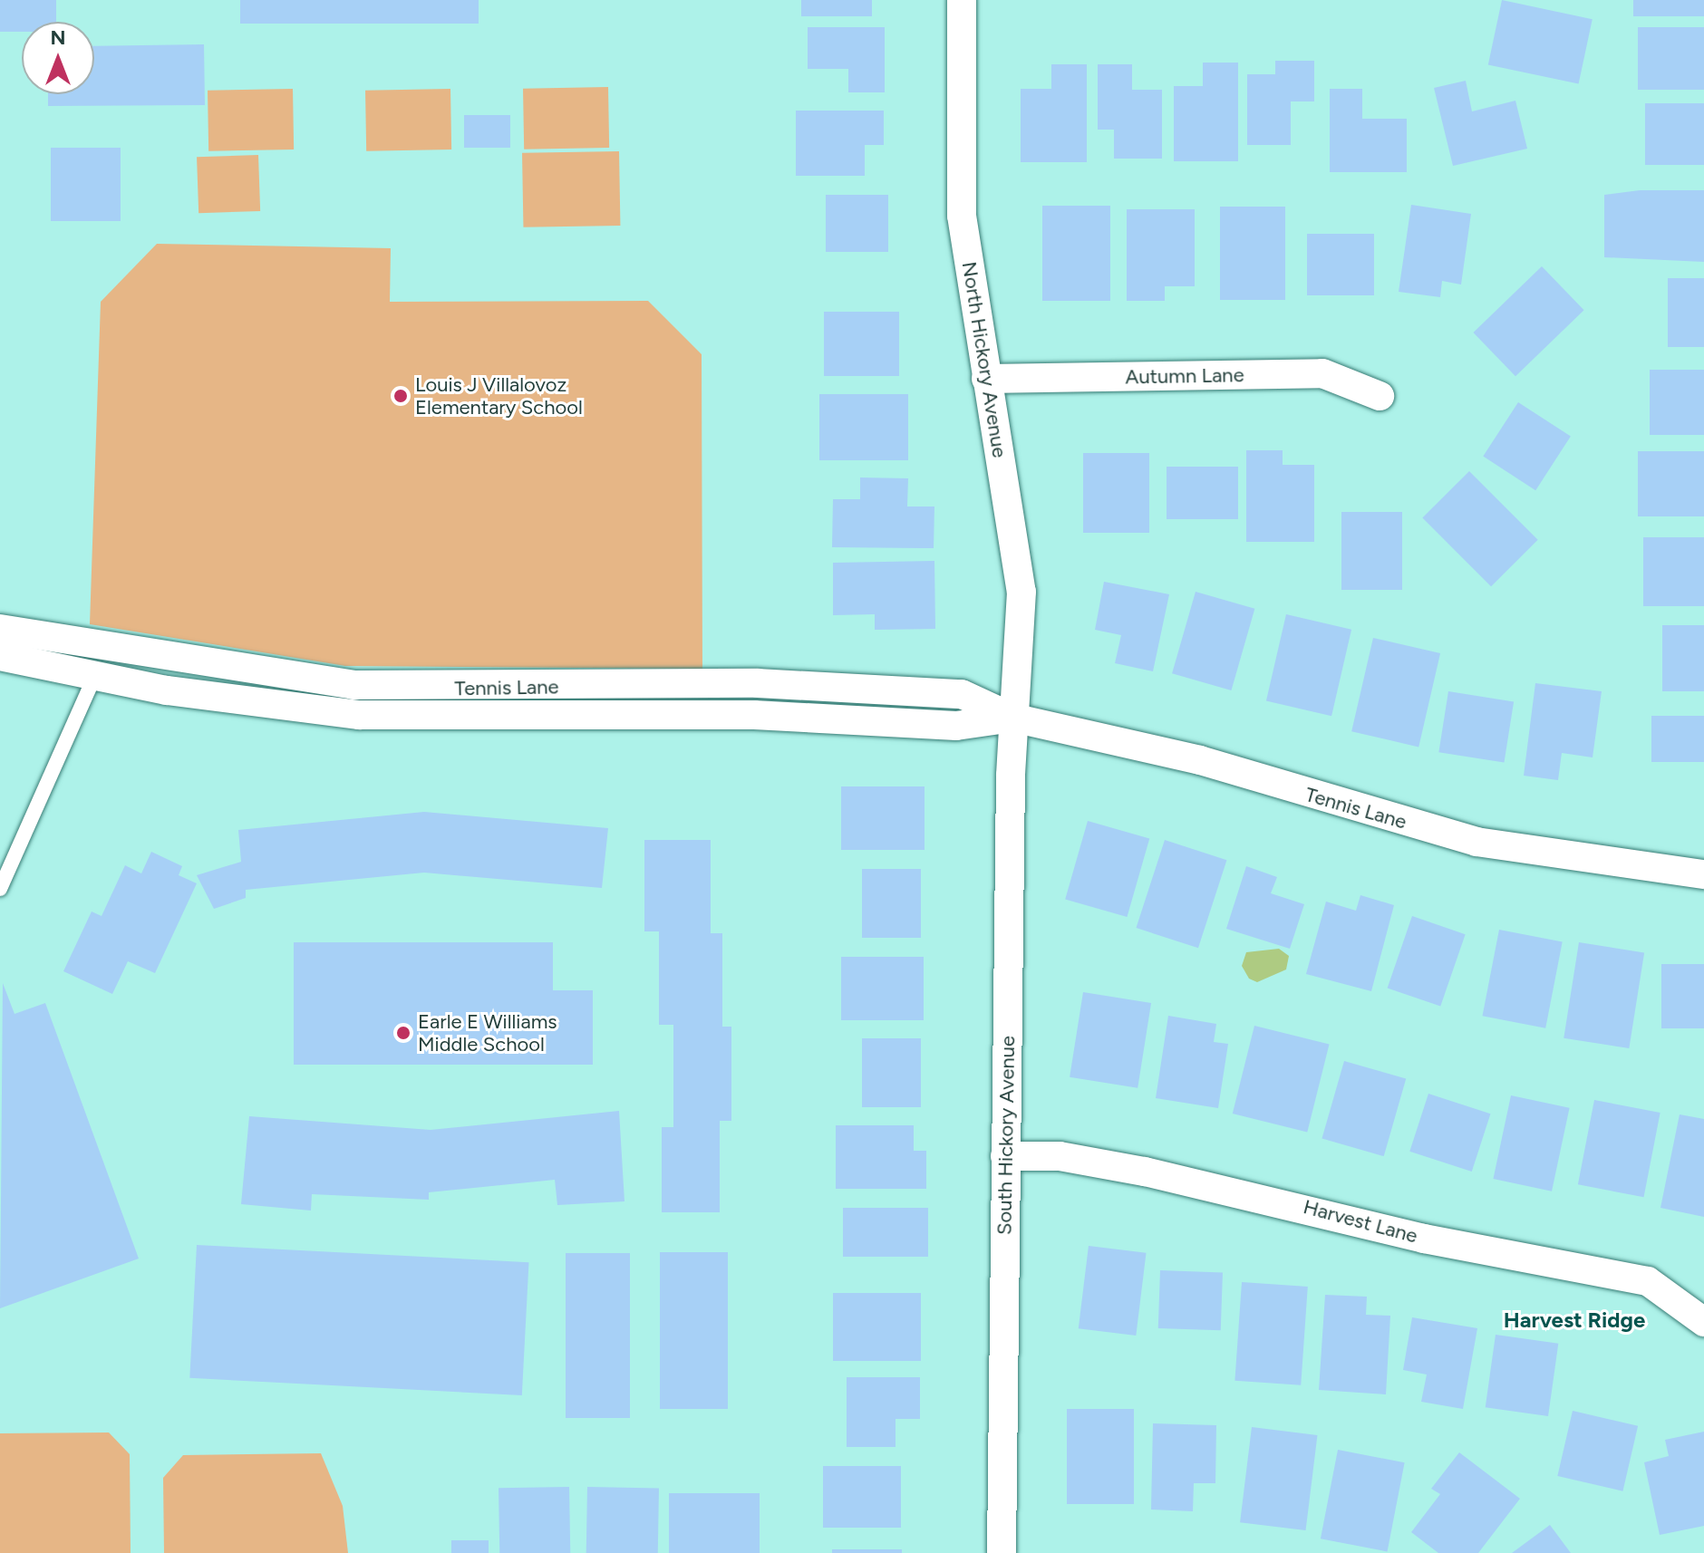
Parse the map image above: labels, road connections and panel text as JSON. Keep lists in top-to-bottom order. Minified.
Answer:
{"streets":{"street":["North Hickory Avenue","Autumn Lane","Tennis Lane","South Hickory Avenue","Harvest Lane"]},"crossings":[["North Hickory Avenue","Autumn Lane"],["North Hickory Avenue","Tennis Lane"],["North Hickory Avenue","South Hickory Avenue"],["Tennis Lane","South Hickory Avenue"],["South Hickory Avenue","Harvest Lane"]],"districts":["Harvest Ridge"],"places":["Louis J Villalovoz Elementary School","Earle E Williams Middle School"],"north":"top"}
